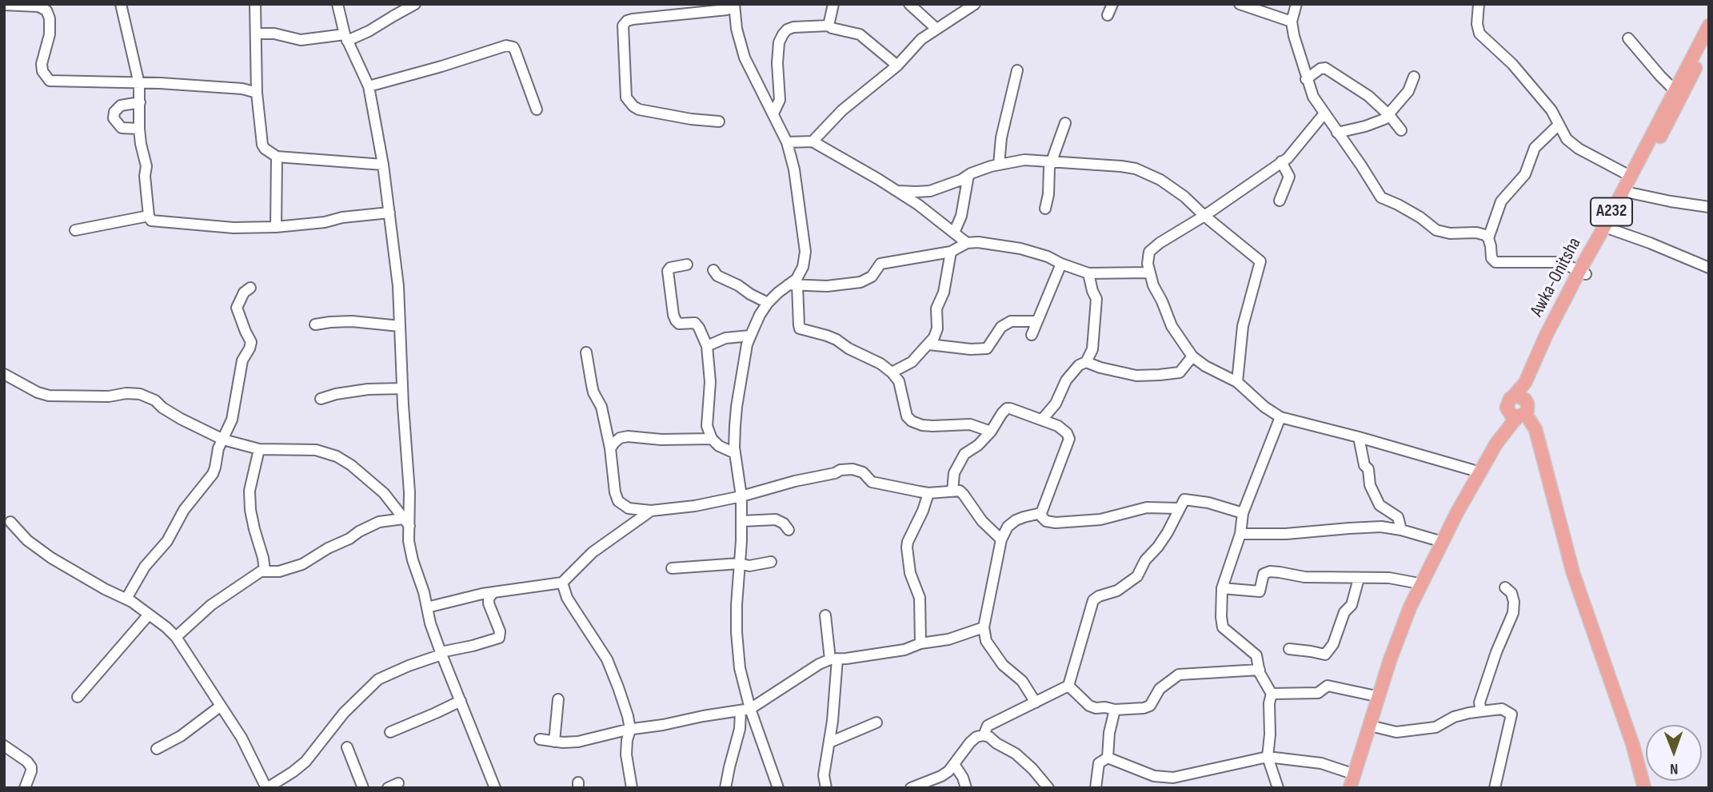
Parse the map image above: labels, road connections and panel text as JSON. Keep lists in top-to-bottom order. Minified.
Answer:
{"streets":{"main road":["A232","Awka-Onitsha"]},"crossings":[["A232","Awka-Onitsha"]],"north":"bottom"}
